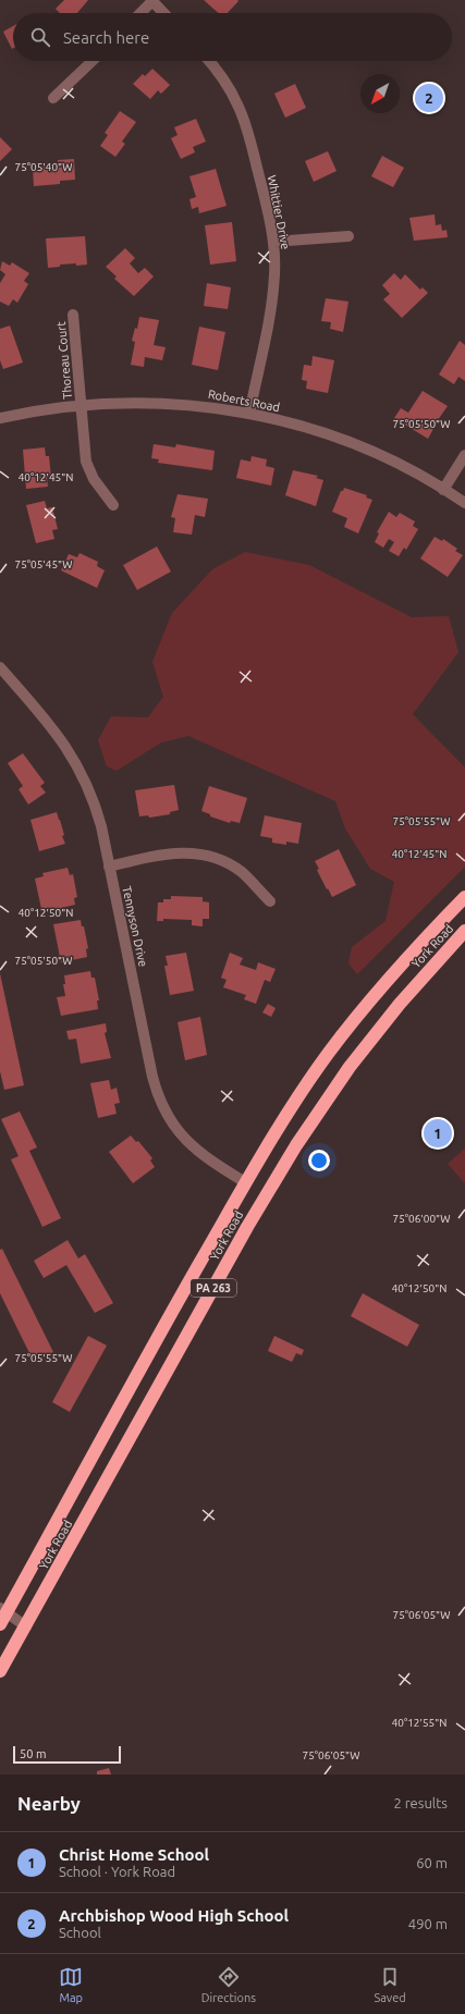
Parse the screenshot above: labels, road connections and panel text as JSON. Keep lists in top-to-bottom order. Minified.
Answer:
{"streets":{"highway":["York Road","PA 263"],"street":["Whittier Drive","Thoreau Court","Roberts Road","Tennyson Drive"]},"crossings":[["Whittier Drive","Roberts Road"],["Thoreau Court","Roberts Road"],["Tennyson Drive","York Road"]],"scale_bar":"50 m","north":"bottom left","page":{"search":"Search here","pins":["2","1"],"scale":"50 m","heading":["Nearby","2 results"],"list":[{"mark":"1","name":"Christ Home School","note":"School · York Road","value":"60 m"},{"mark":"2","name":"Archbishop Wood High School","note":"School","value":"490 m"}],"nav":["Map","Directions","Saved"]},"coordinates":["75°05'40\"W","75°05'50\"W","40°12'45\"N","75°05'45\"W","75°05'55\"W","40°12'50\"N","75°06'00\"W","75°06'05\"W","40°12'55\"N"]}
